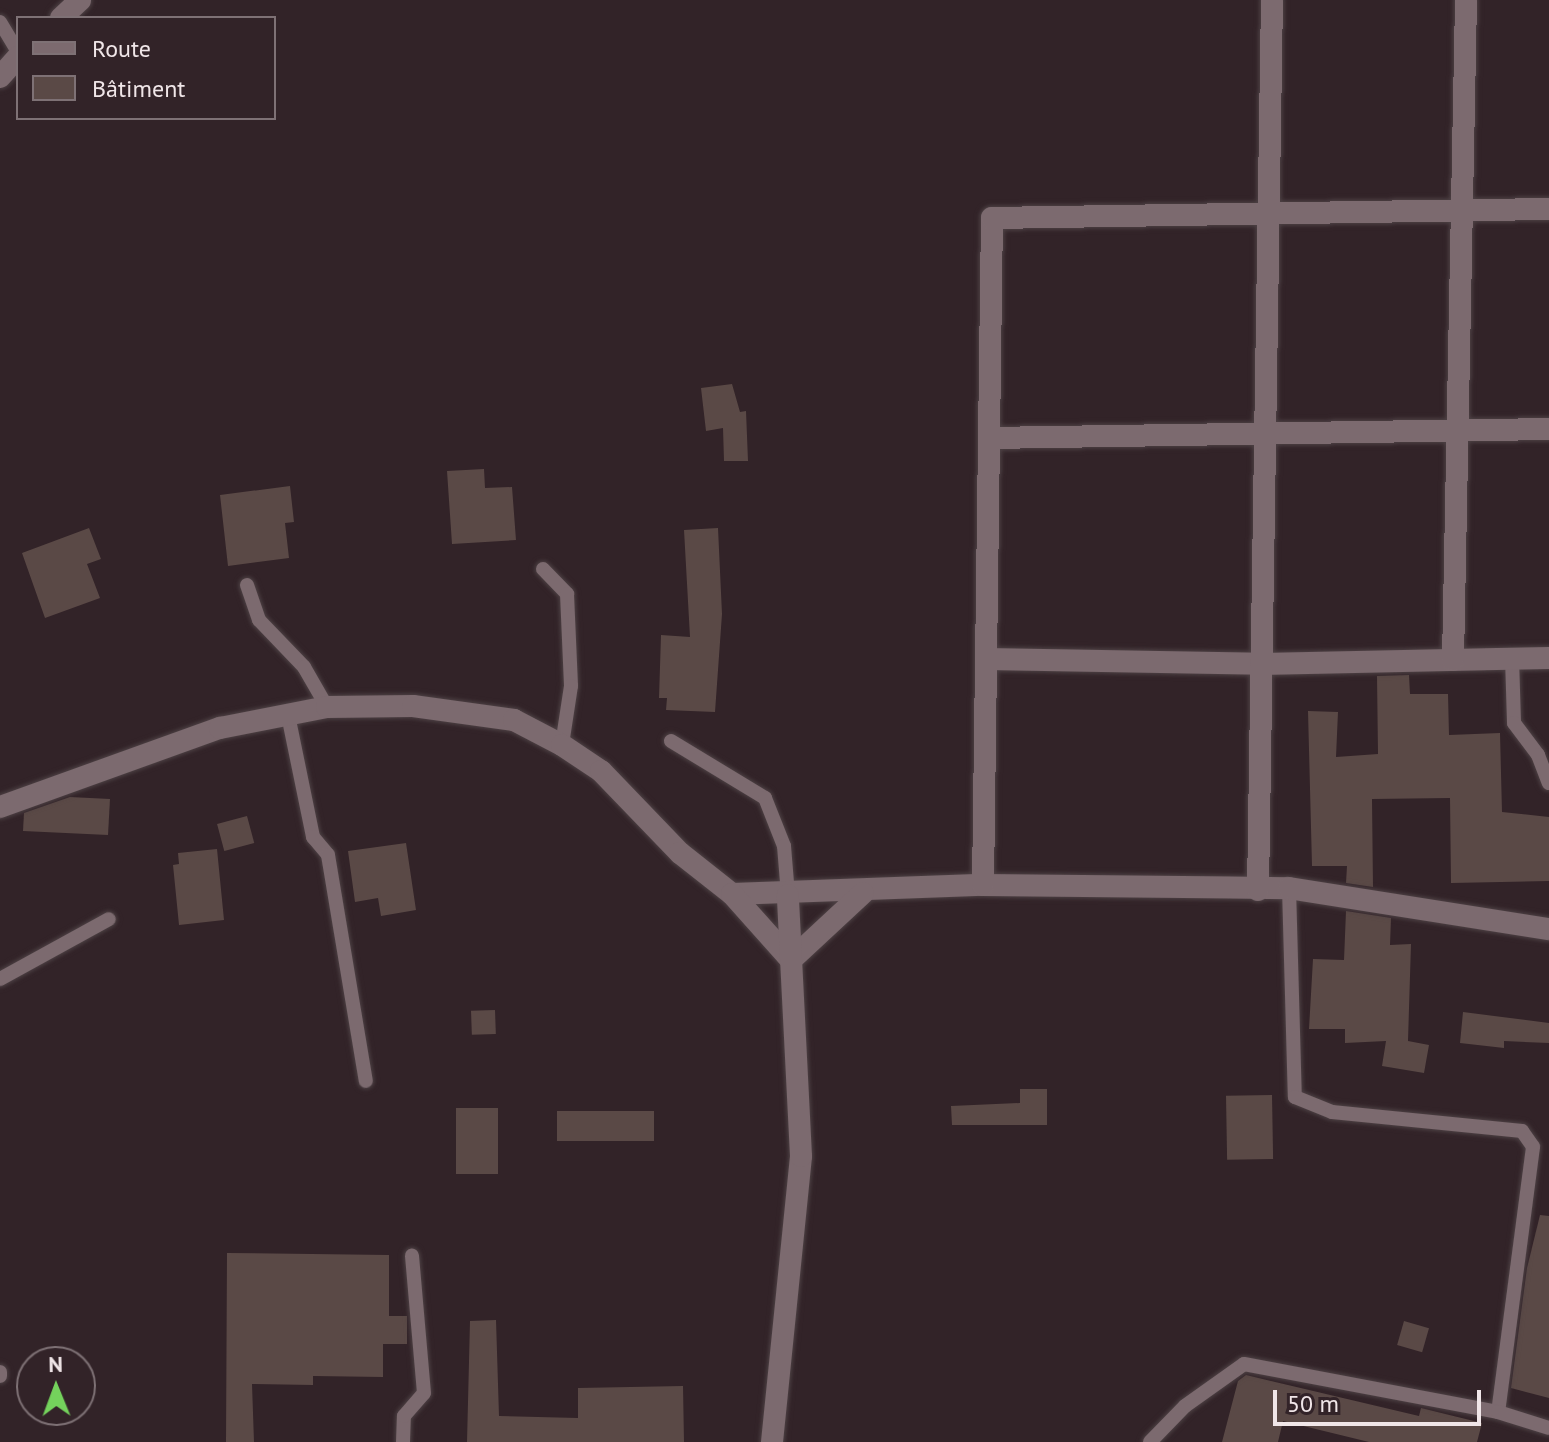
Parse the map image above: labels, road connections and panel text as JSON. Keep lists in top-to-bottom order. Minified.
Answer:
{"legend":["Route","Bâtiment"],"scale_bar":"50 m","north":"top"}
